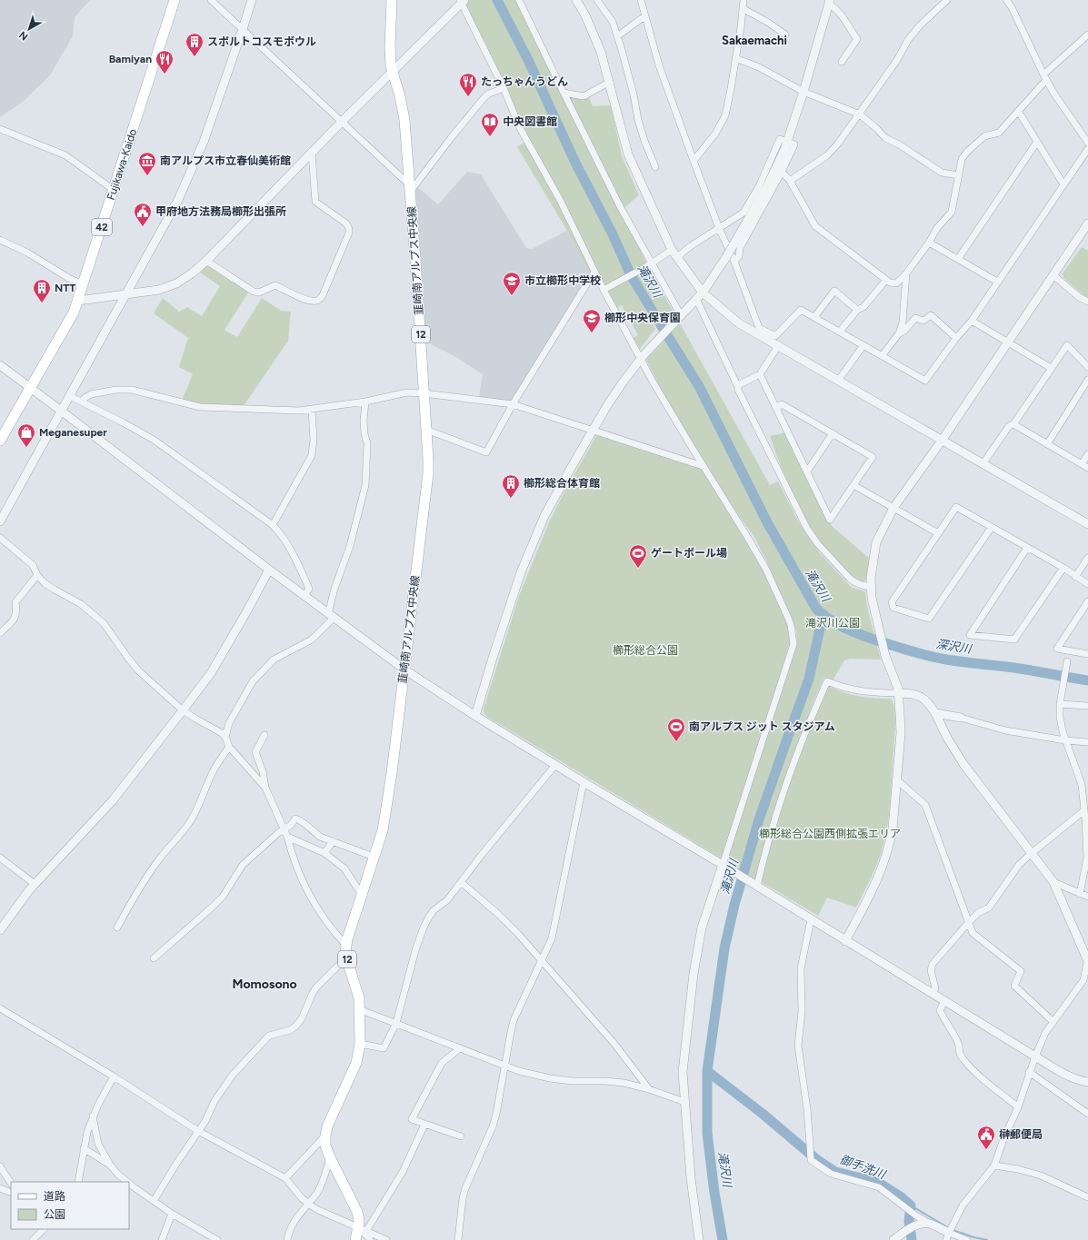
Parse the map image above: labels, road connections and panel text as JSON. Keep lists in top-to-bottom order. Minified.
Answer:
{"streets":{"main road":["Fujikawa-Kaido","42","韮崎南アルプス中央線","12"]},"districts":["Sakaemachi","Momosono"],"water":["滝沢川","深沢川","御手洗川"],"parks":["滝沢川公園","櫛形総合公園","櫛形総合公園西側拡張エリア"],"places":{"building":["スポルトコスモボウル","NTT","櫛形総合体育館"],"restaurant":["Bamiyan","たっちゃんうどん"],"library":["中央図書館"],"museum":["南アルプス市立春仙美術館"],"public building":["甲府地方法務局櫛形出張所","榊郵便局"],"school or university":["市立櫛形中学校","櫛形中央保育園"],"shop":["Meganesuper"],"sports":["ゲートボール場","南アルプス ジット スタジアム"]},"legend":["道路","公園"],"north":"bottom left"}
